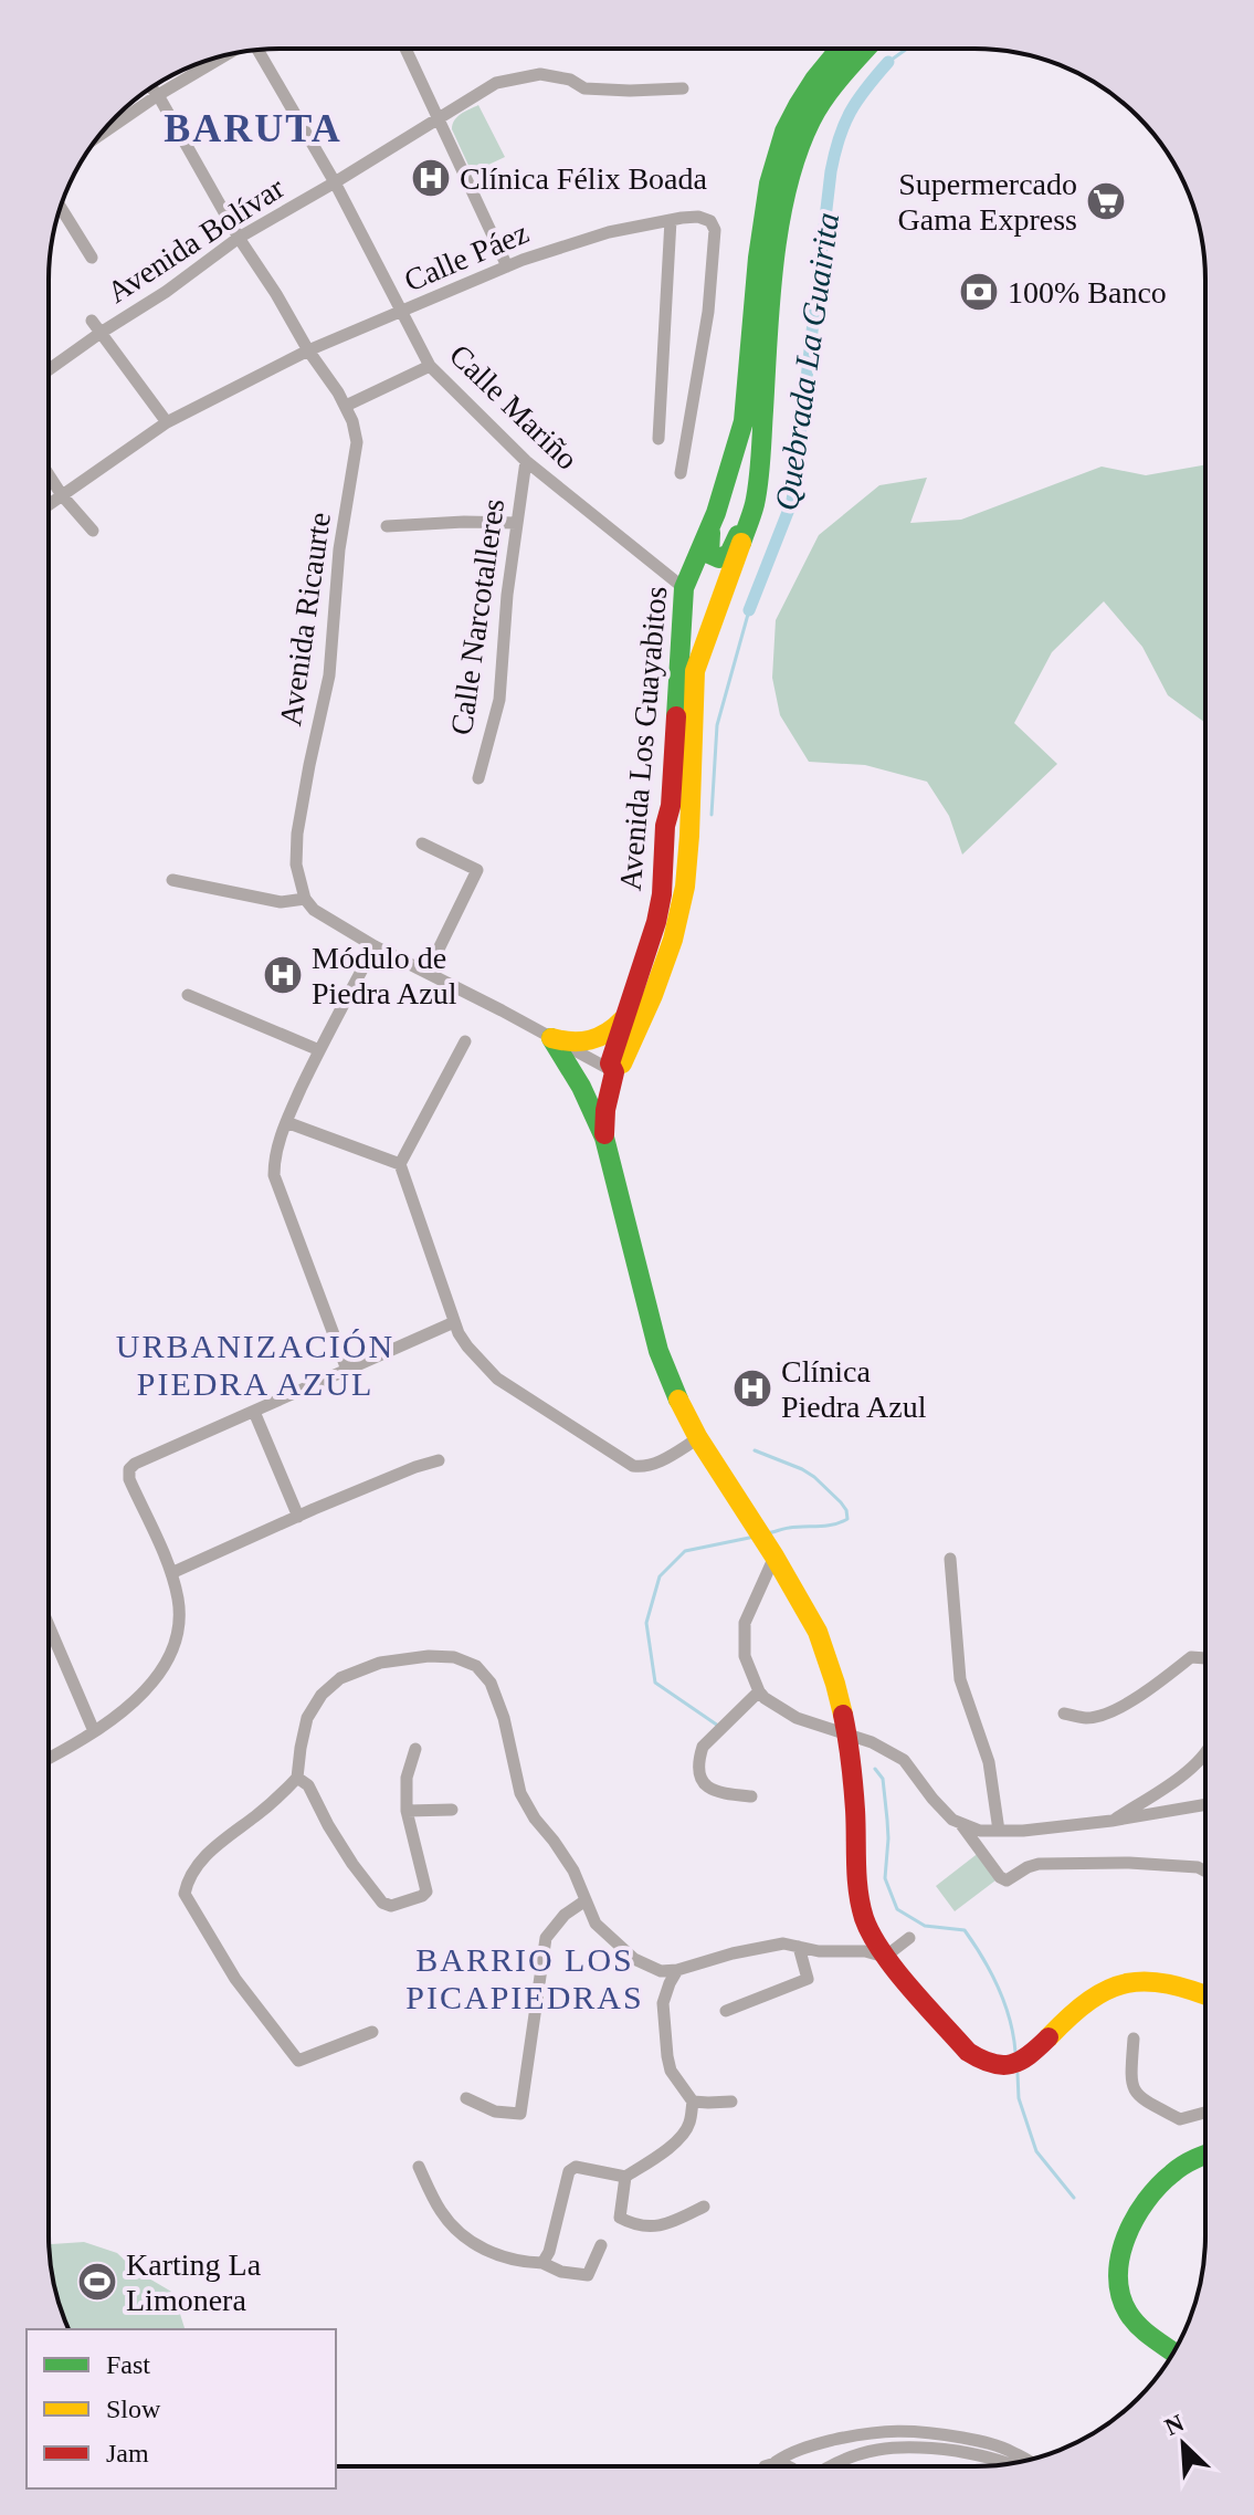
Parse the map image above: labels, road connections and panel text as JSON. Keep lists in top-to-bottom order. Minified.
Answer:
{"streets":{"main road":["Avenida Los Guayabitos"],"street":["Avenida Bolívar","Calle Páez","Calle Mariño","Calle Narcotalleres","Avenida Ricaurte"]},"crossings":[["Avenida Bolívar","Calle Mariño"],["Avenida Bolívar","Avenida Ricaurte"],["Calle Páez","Calle Mariño"],["Calle Páez","Avenida Ricaurte"],["Calle Mariño","Calle Narcotalleres"],["Calle Mariño","Avenida Los Guayabitos"]],"districts":["BARUTA","URBANIZACIÓN PIEDRA AZUL","BARRIO LOS PICAPIEDRAS"],"water":["Quebrada La Guairita"],"places":{"hospital":["Clínica Félix Boada","Módulo de Piedra Azul","Clínica Piedra Azul"],"supermarket":["Supermercado Gama Express"],"bank":["100% Banco"],"sports":["Karting La Limonera"]},"legend":["Fast","Slow","Jam"],"north":"top left"}
